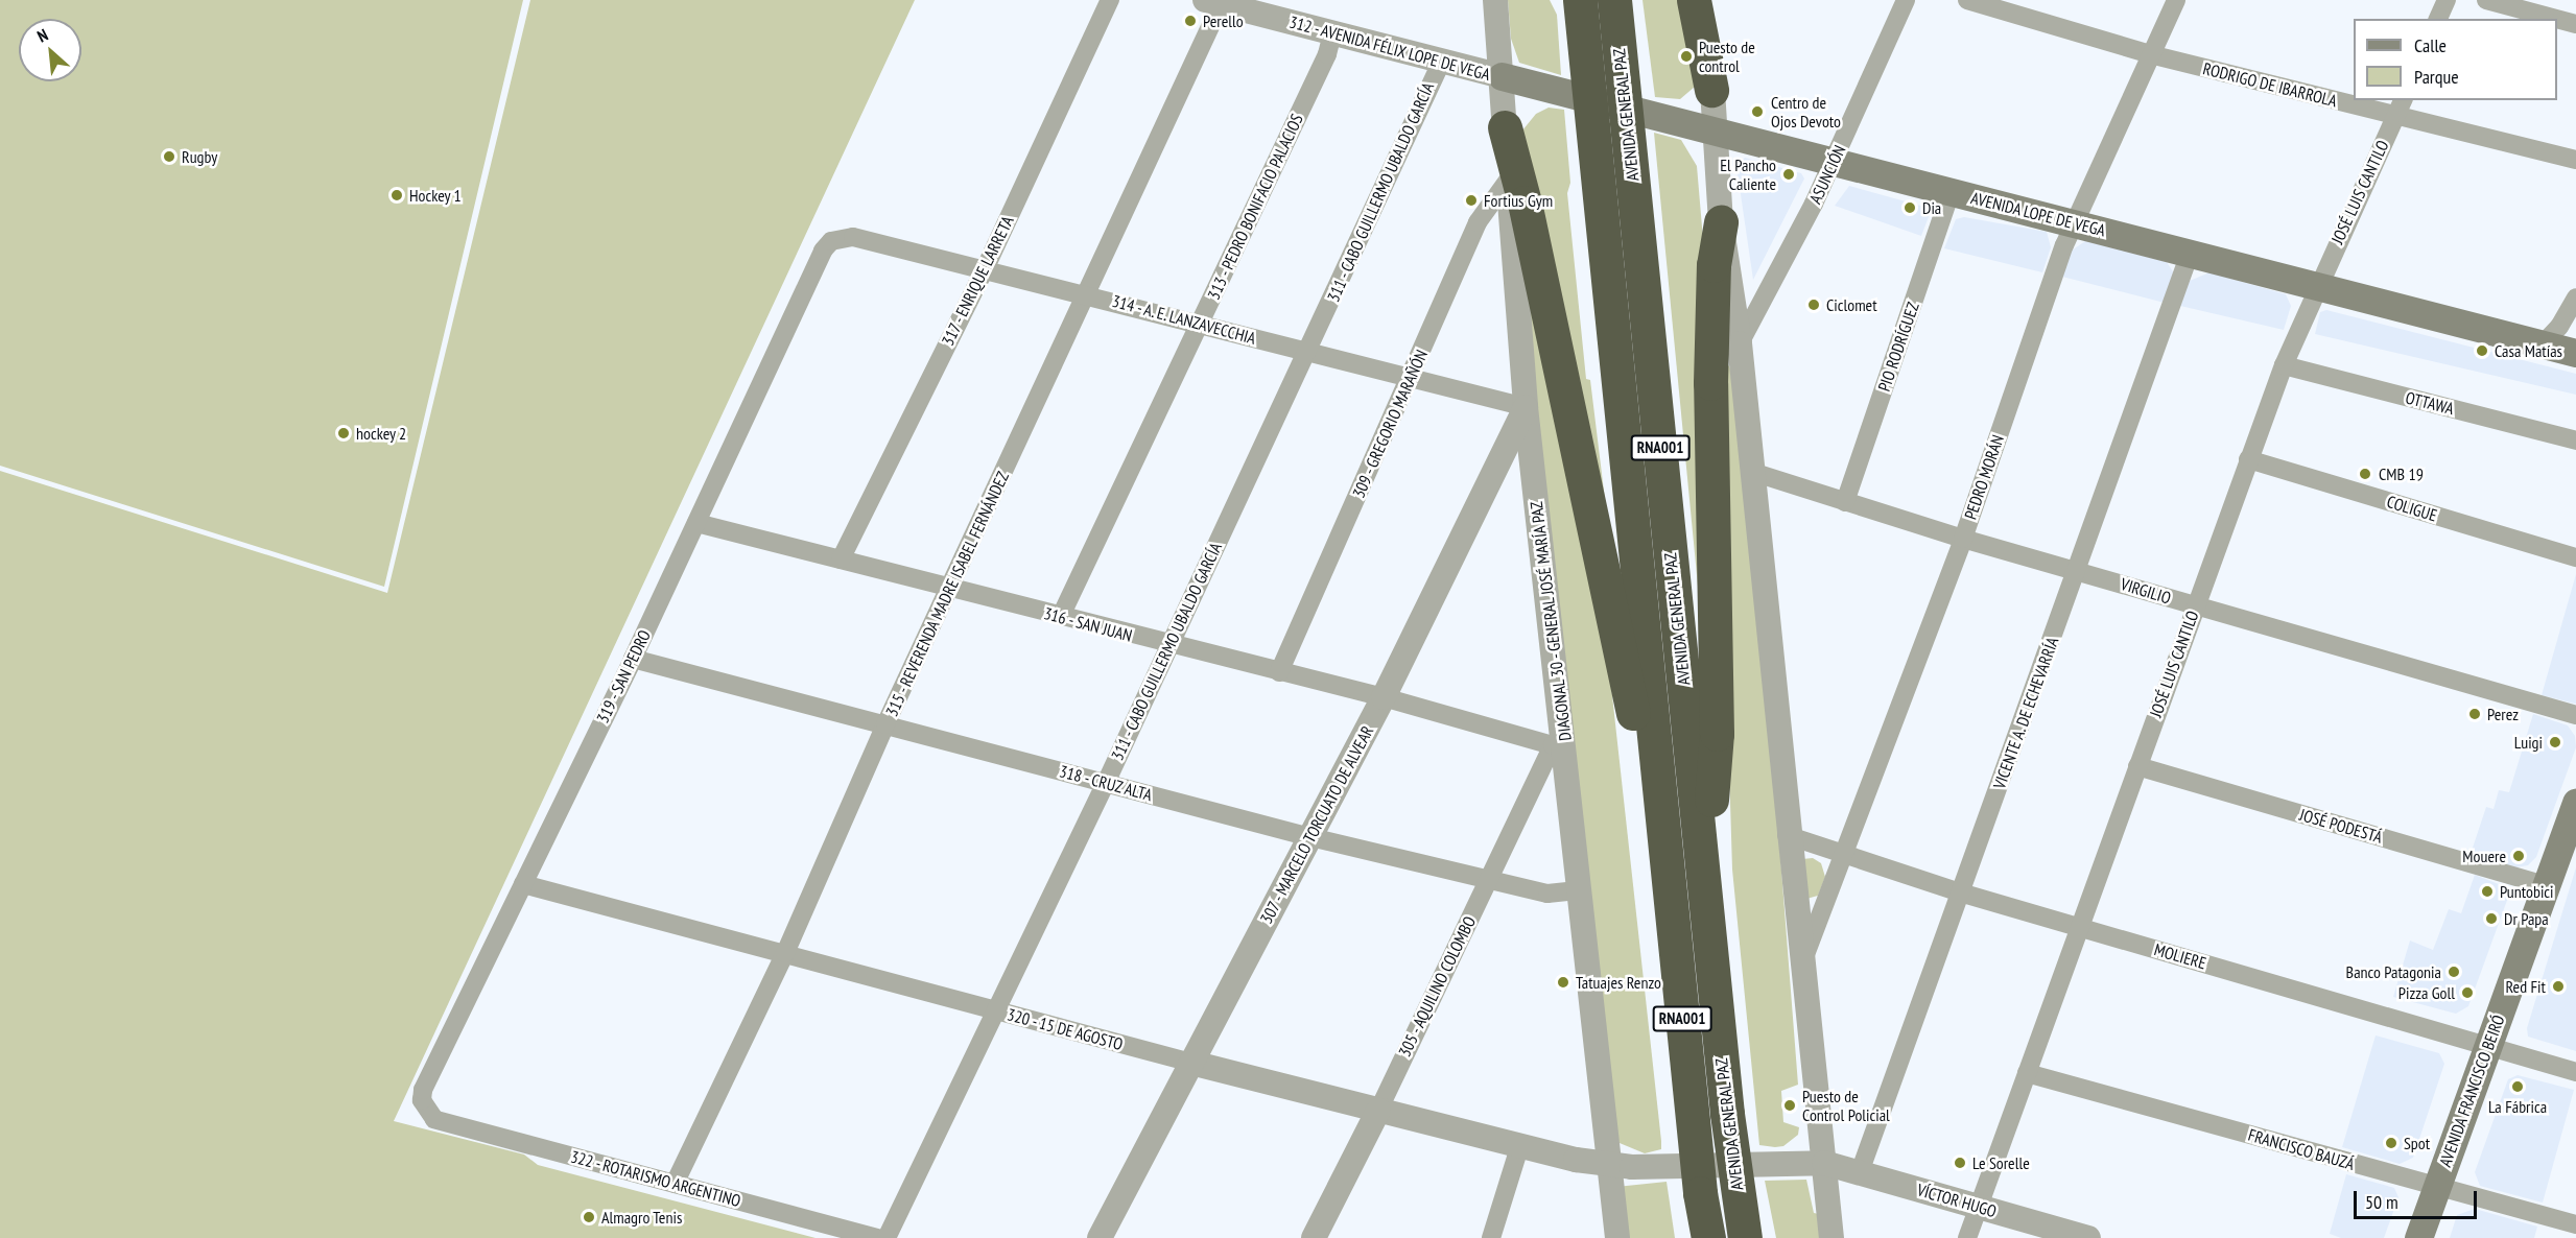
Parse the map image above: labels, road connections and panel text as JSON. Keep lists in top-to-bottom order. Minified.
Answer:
{"streets":{"highway":["AVENIDA GENERAL PAZ","RNA001"],"main road":["AVENIDA LOPE DE VEGA","AVENIDA FRANCISCO BEIRÓ"],"street":["312 - AVENIDA FÉLIX LOPE DE VEGA","RODRIGO DE IBARROLA","ASUNCIÓN","311 - CABO GUILLERMO UBALDO GARCÍA","JOSÉ LUIS CANTILO","313 - PEDRO BONIFACIO PALACIOS","317 - ENRIQUE LARRETA","314 - A. E. LANZAVECCHIA","PIO RODRÍGUEZ","OTTAWA","309 - GREGORIO MARAÑÓN","PEDRO MORÁN","COLIGUE","VIRGILIO","315 - REVERENDA MADRE ISABEL FERNÁNDEZ","DIAGONAL 30 - GENERAL JOSÉ MARÍA PAZ","316 - SAN JUAN","319 - SAN PEDRO","VICENTE A. DE ECHEVARRÍA","318 - CRUZ ALTA","307 - MARCELO TORCUATO DE ALVEAR","JOSÉ PODESTÁ","MOLIERE","305 - AQUILINO COLOMBO","320 - 15 DE AGOSTO","FRANCISCO BAUZÁ","322 - ROTARISMO ARGENTINO","VÍCTOR HUGO"]},"crossings":[["312 - AVENIDA FÉLIX LOPE DE VEGA","311 - CABO GUILLERMO UBALDO GARCÍA"],["312 - AVENIDA FÉLIX LOPE DE VEGA","313 - PEDRO BONIFACIO PALACIOS"],["312 - AVENIDA FÉLIX LOPE DE VEGA","AVENIDA LOPE DE VEGA"],["312 - AVENIDA FÉLIX LOPE DE VEGA","315 - REVERENDA MADRE ISABEL FERNÁNDEZ"],["312 - AVENIDA FÉLIX LOPE DE VEGA","DIAGONAL 30 - GENERAL JOSÉ MARÍA PAZ"],["RODRIGO DE IBARROLA","JOSÉ LUIS CANTILO"],["RODRIGO DE IBARROLA","PEDRO MORÁN"],["ASUNCIÓN","AVENIDA LOPE DE VEGA"],["311 - CABO GUILLERMO UBALDO GARCÍA","314 - A. E. LANZAVECCHIA"],["311 - CABO GUILLERMO UBALDO GARCÍA","316 - SAN JUAN"],["311 - CABO GUILLERMO UBALDO GARCÍA","318 - CRUZ ALTA"],["311 - CABO GUILLERMO UBALDO GARCÍA","320 - 15 DE AGOSTO"],["JOSÉ LUIS CANTILO","AVENIDA LOPE DE VEGA"],["JOSÉ LUIS CANTILO","OTTAWA"],["JOSÉ LUIS CANTILO","COLIGUE"],["JOSÉ LUIS CANTILO","VIRGILIO"],["JOSÉ LUIS CANTILO","JOSÉ PODESTÁ"],["JOSÉ LUIS CANTILO","MOLIERE"],["JOSÉ LUIS CANTILO","FRANCISCO BAUZÁ"],["JOSÉ LUIS CANTILO","VÍCTOR HUGO"],["313 - PEDRO BONIFACIO PALACIOS","314 - A. E. LANZAVECCHIA"],["313 - PEDRO BONIFACIO PALACIOS","316 - SAN JUAN"],["AVENIDA LOPE DE VEGA","PIO RODRÍGUEZ"],["AVENIDA LOPE DE VEGA","PEDRO MORÁN"],["AVENIDA LOPE DE VEGA","DIAGONAL 30 - GENERAL JOSÉ MARÍA PAZ"],["AVENIDA LOPE DE VEGA","VICENTE A. DE ECHEVARRÍA"],["317 - ENRIQUE LARRETA","314 - A. E. LANZAVECCHIA"],["317 - ENRIQUE LARRETA","316 - SAN JUAN"],["314 - A. E. LANZAVECCHIA","309 - GREGORIO MARAÑÓN"],["314 - A. E. LANZAVECCHIA","315 - REVERENDA MADRE ISABEL FERNÁNDEZ"],["314 - A. E. LANZAVECCHIA","DIAGONAL 30 - GENERAL JOSÉ MARÍA PAZ"],["314 - A. E. LANZAVECCHIA","319 - SAN PEDRO"],["314 - A. E. LANZAVECCHIA","307 - MARCELO TORCUATO DE ALVEAR"],["PIO RODRÍGUEZ","VIRGILIO"],["309 - GREGORIO MARAÑÓN","DIAGONAL 30 - GENERAL JOSÉ MARÍA PAZ"],["309 - GREGORIO MARAÑÓN","316 - SAN JUAN"],["PEDRO MORÁN","VIRGILIO"],["PEDRO MORÁN","MOLIERE"],["VIRGILIO","VICENTE A. DE ECHEVARRÍA"],["315 - REVERENDA MADRE ISABEL FERNÁNDEZ","316 - SAN JUAN"],["315 - REVERENDA MADRE ISABEL FERNÁNDEZ","318 - CRUZ ALTA"],["315 - REVERENDA MADRE ISABEL FERNÁNDEZ","320 - 15 DE AGOSTO"],["315 - REVERENDA MADRE ISABEL FERNÁNDEZ","322 - ROTARISMO ARGENTINO"],["DIAGONAL 30 - GENERAL JOSÉ MARÍA PAZ","316 - SAN JUAN"],["DIAGONAL 30 - GENERAL JOSÉ MARÍA PAZ","318 - CRUZ ALTA"],["DIAGONAL 30 - GENERAL JOSÉ MARÍA PAZ","307 - MARCELO TORCUATO DE ALVEAR"],["DIAGONAL 30 - GENERAL JOSÉ MARÍA PAZ","305 - AQUILINO COLOMBO"],["DIAGONAL 30 - GENERAL JOSÉ MARÍA PAZ","320 - 15 DE AGOSTO"],["316 - SAN JUAN","319 - SAN PEDRO"],["316 - SAN JUAN","307 - MARCELO TORCUATO DE ALVEAR"],["316 - SAN JUAN","305 - AQUILINO COLOMBO"],["319 - SAN PEDRO","318 - CRUZ ALTA"],["319 - SAN PEDRO","320 - 15 DE AGOSTO"],["319 - SAN PEDRO","322 - ROTARISMO ARGENTINO"],["VICENTE A. DE ECHEVARRÍA","MOLIERE"],["VICENTE A. DE ECHEVARRÍA","VÍCTOR HUGO"],["318 - CRUZ ALTA","307 - MARCELO TORCUATO DE ALVEAR"],["318 - CRUZ ALTA","305 - AQUILINO COLOMBO"],["307 - MARCELO TORCUATO DE ALVEAR","320 - 15 DE AGOSTO"],["JOSÉ PODESTÁ","AVENIDA FRANCISCO BEIRÓ"],["MOLIERE","AVENIDA FRANCISCO BEIRÓ"],["305 - AQUILINO COLOMBO","320 - 15 DE AGOSTO"],["320 - 15 DE AGOSTO","VÍCTOR HUGO"],["AVENIDA FRANCISCO BEIRÓ","FRANCISCO BAUZÁ"]],"places":["Perello","Puesto de control","Centro de Ojos Devoto","Rugby","El Pancho Caliente","Hockey 1","Fortius Gym","Dia","Ciclomet","Casa Matías","hockey 2","CMB 19","Perez","Luigi","Mouere","Puntobici","Dr Papa","Banco Patagonia","Tatuajes Renzo","Red Fit","Pizza Goll","La Fábrica","Puesto de Control Policial","Spot","Le Sorelle","Almagro Tenis"],"legend":["Calle","Parque"],"scale_bar":"50 m","north":"top left"}
